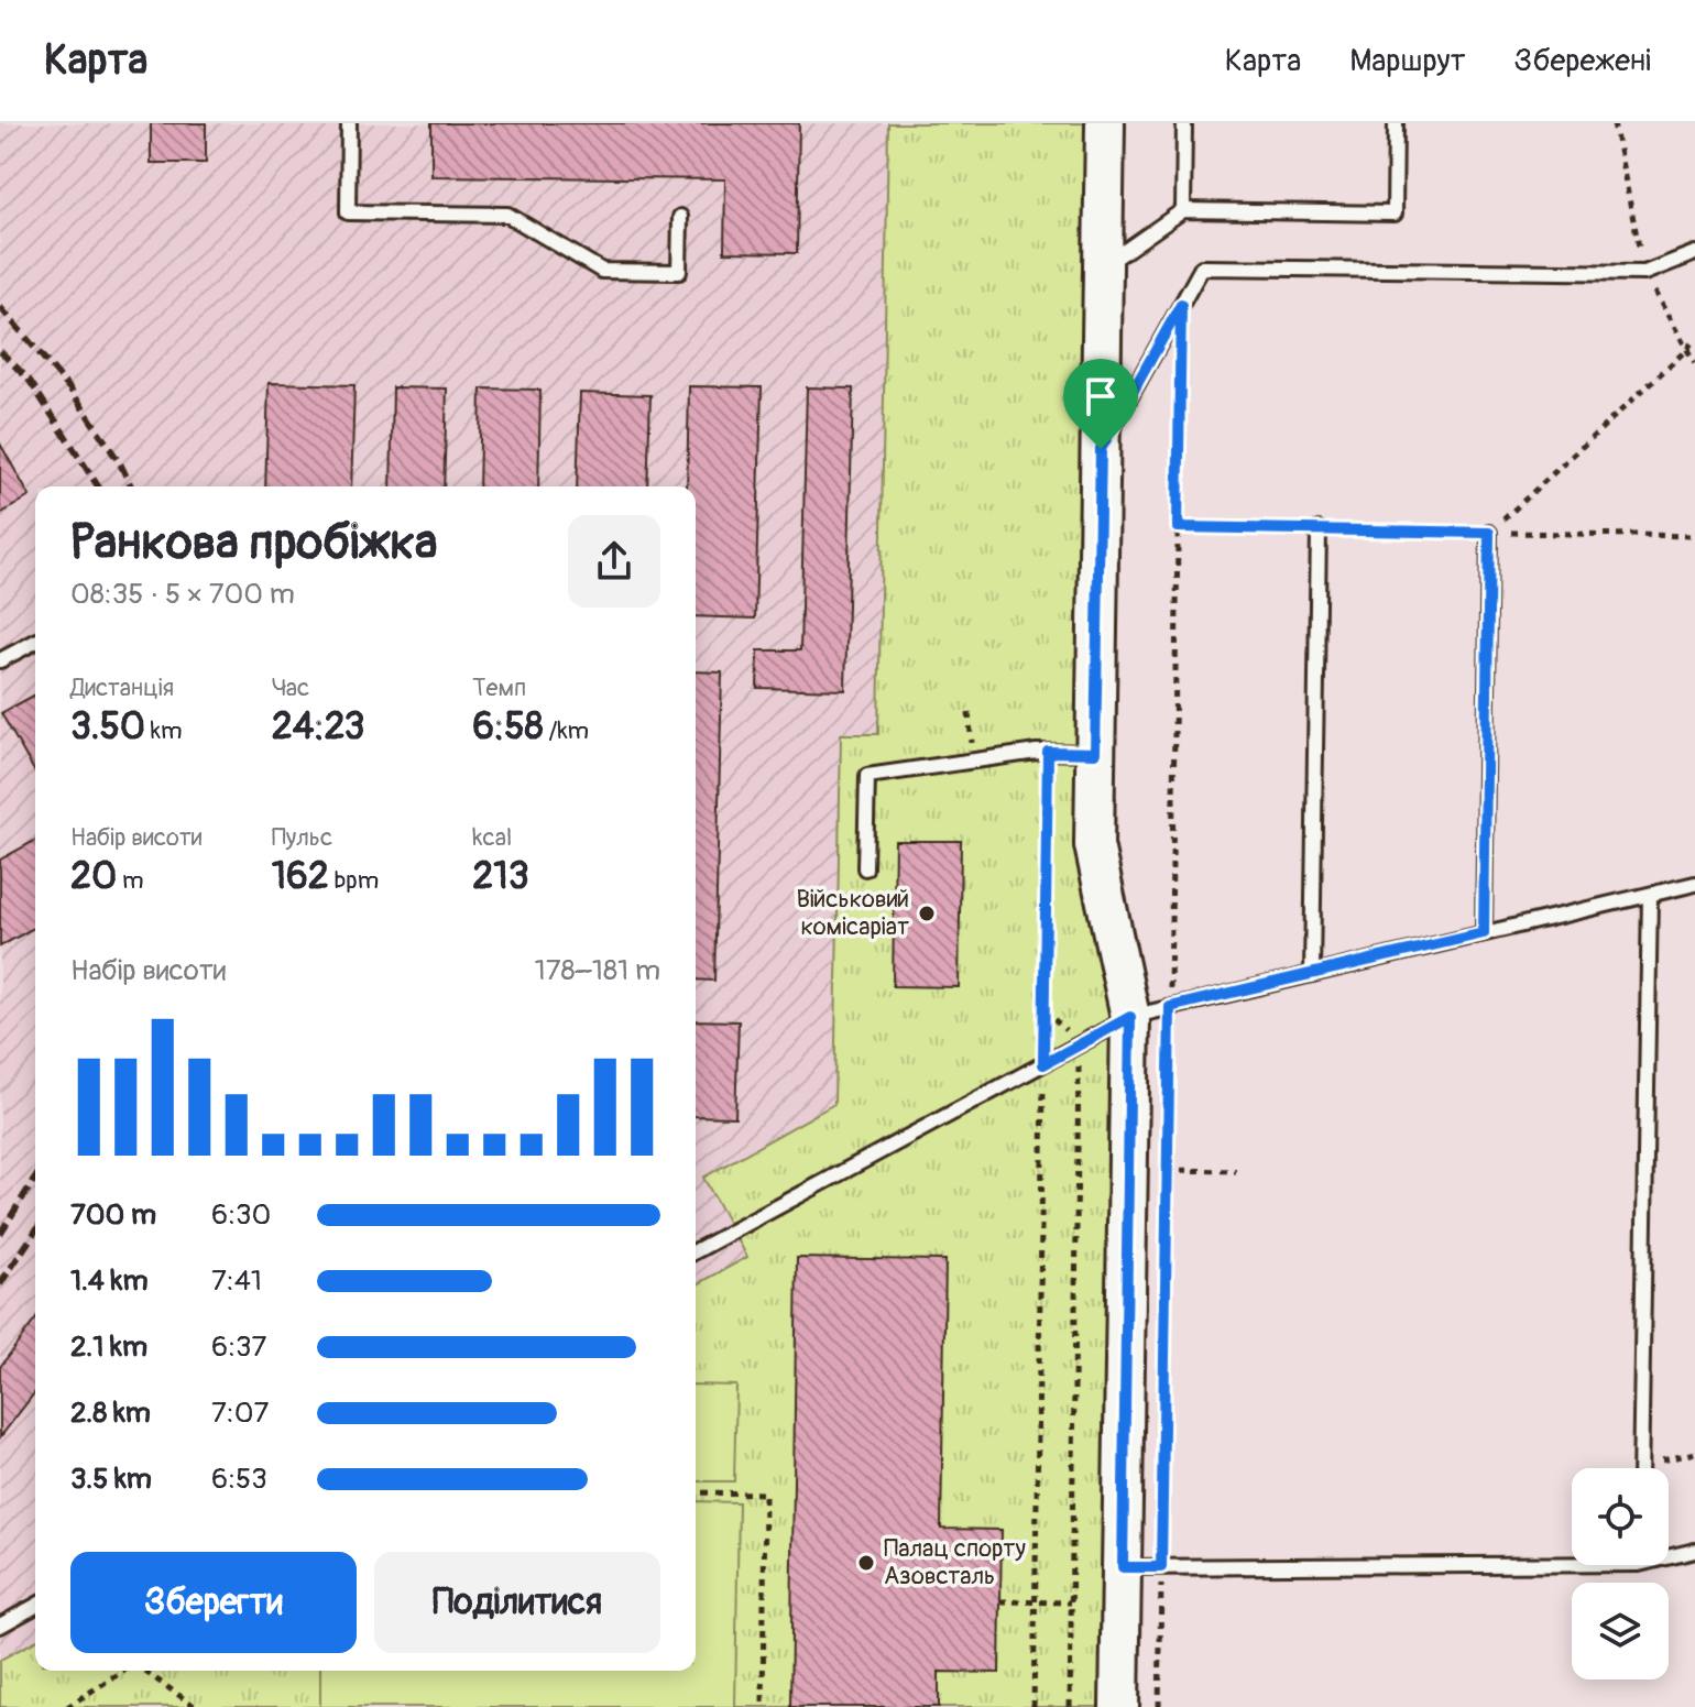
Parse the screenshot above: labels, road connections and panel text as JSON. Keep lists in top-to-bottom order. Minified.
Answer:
{"places":["Військовий комісаріат","Палац спорту Азовсталь"],"page":{"header":"Карта","nav":["Карта","Маршрут","Збережені"],"heading":["Ранкова пробіжка","08:35 · 5 × 700 m"],"stats":[["Дистанція","3.50 km"],["Час","24:23"],["Темп","6:58 /km"],["Набір висоти","20 m"],["Пульс","162 bpm"],["kcal","213"]],"chart":["Набір висоти","178–181 m"],"list":[{"name":"700 m","note":"6:30"},{"name":"1.4 km","note":"7:41"},{"name":"2.1 km","note":"6:37"},{"name":"2.8 km","note":"7:07"},{"name":"3.5 km","note":"6:53"}],"buttons":["Зберегти","Поділитися"]}}
